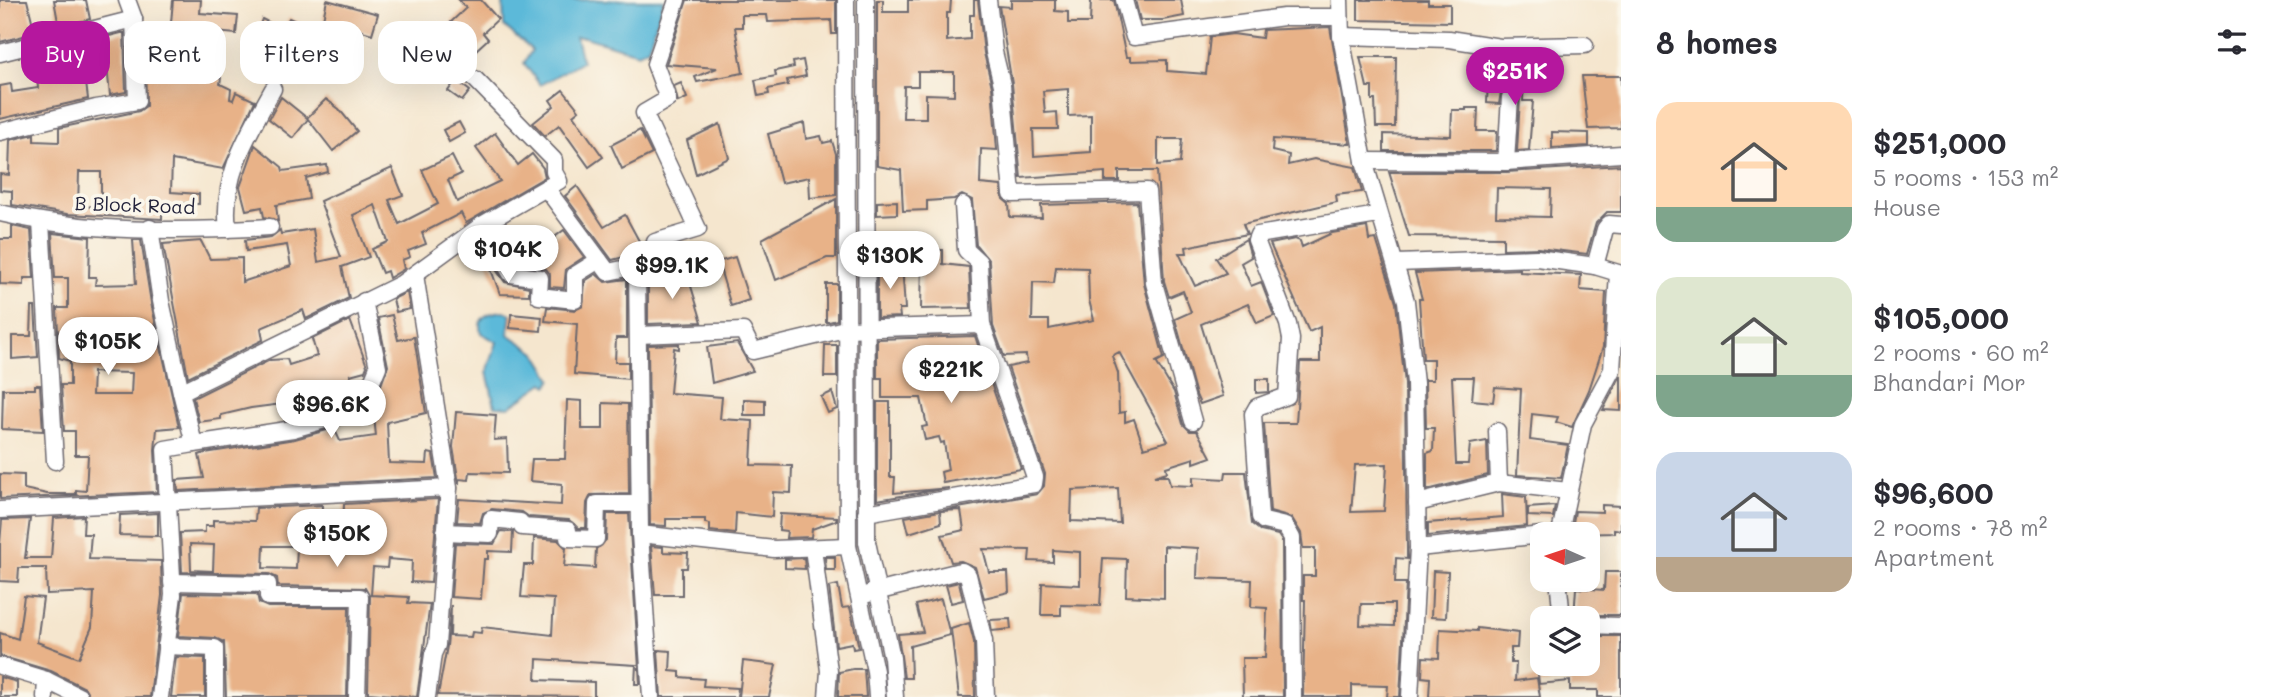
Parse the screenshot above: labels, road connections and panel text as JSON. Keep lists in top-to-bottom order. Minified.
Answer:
{"streets":{"street":["B Block Road"]},"north":"left","page":{"heading":"8 homes","chip":["Buy","Rent","Filters","New"],"price":["$251K","$104K","$130K","$99.1K","$105K","$221K","$96.6K","$150K"],"list":[{"name":"$251,000","note":"5 rooms · 153 m² · House"},{"name":"$105,000","note":"2 rooms · 60 m² · Bhandari Mor"},{"name":"$96,600","note":"2 rooms · 78 m² · Apartment"}]}}
